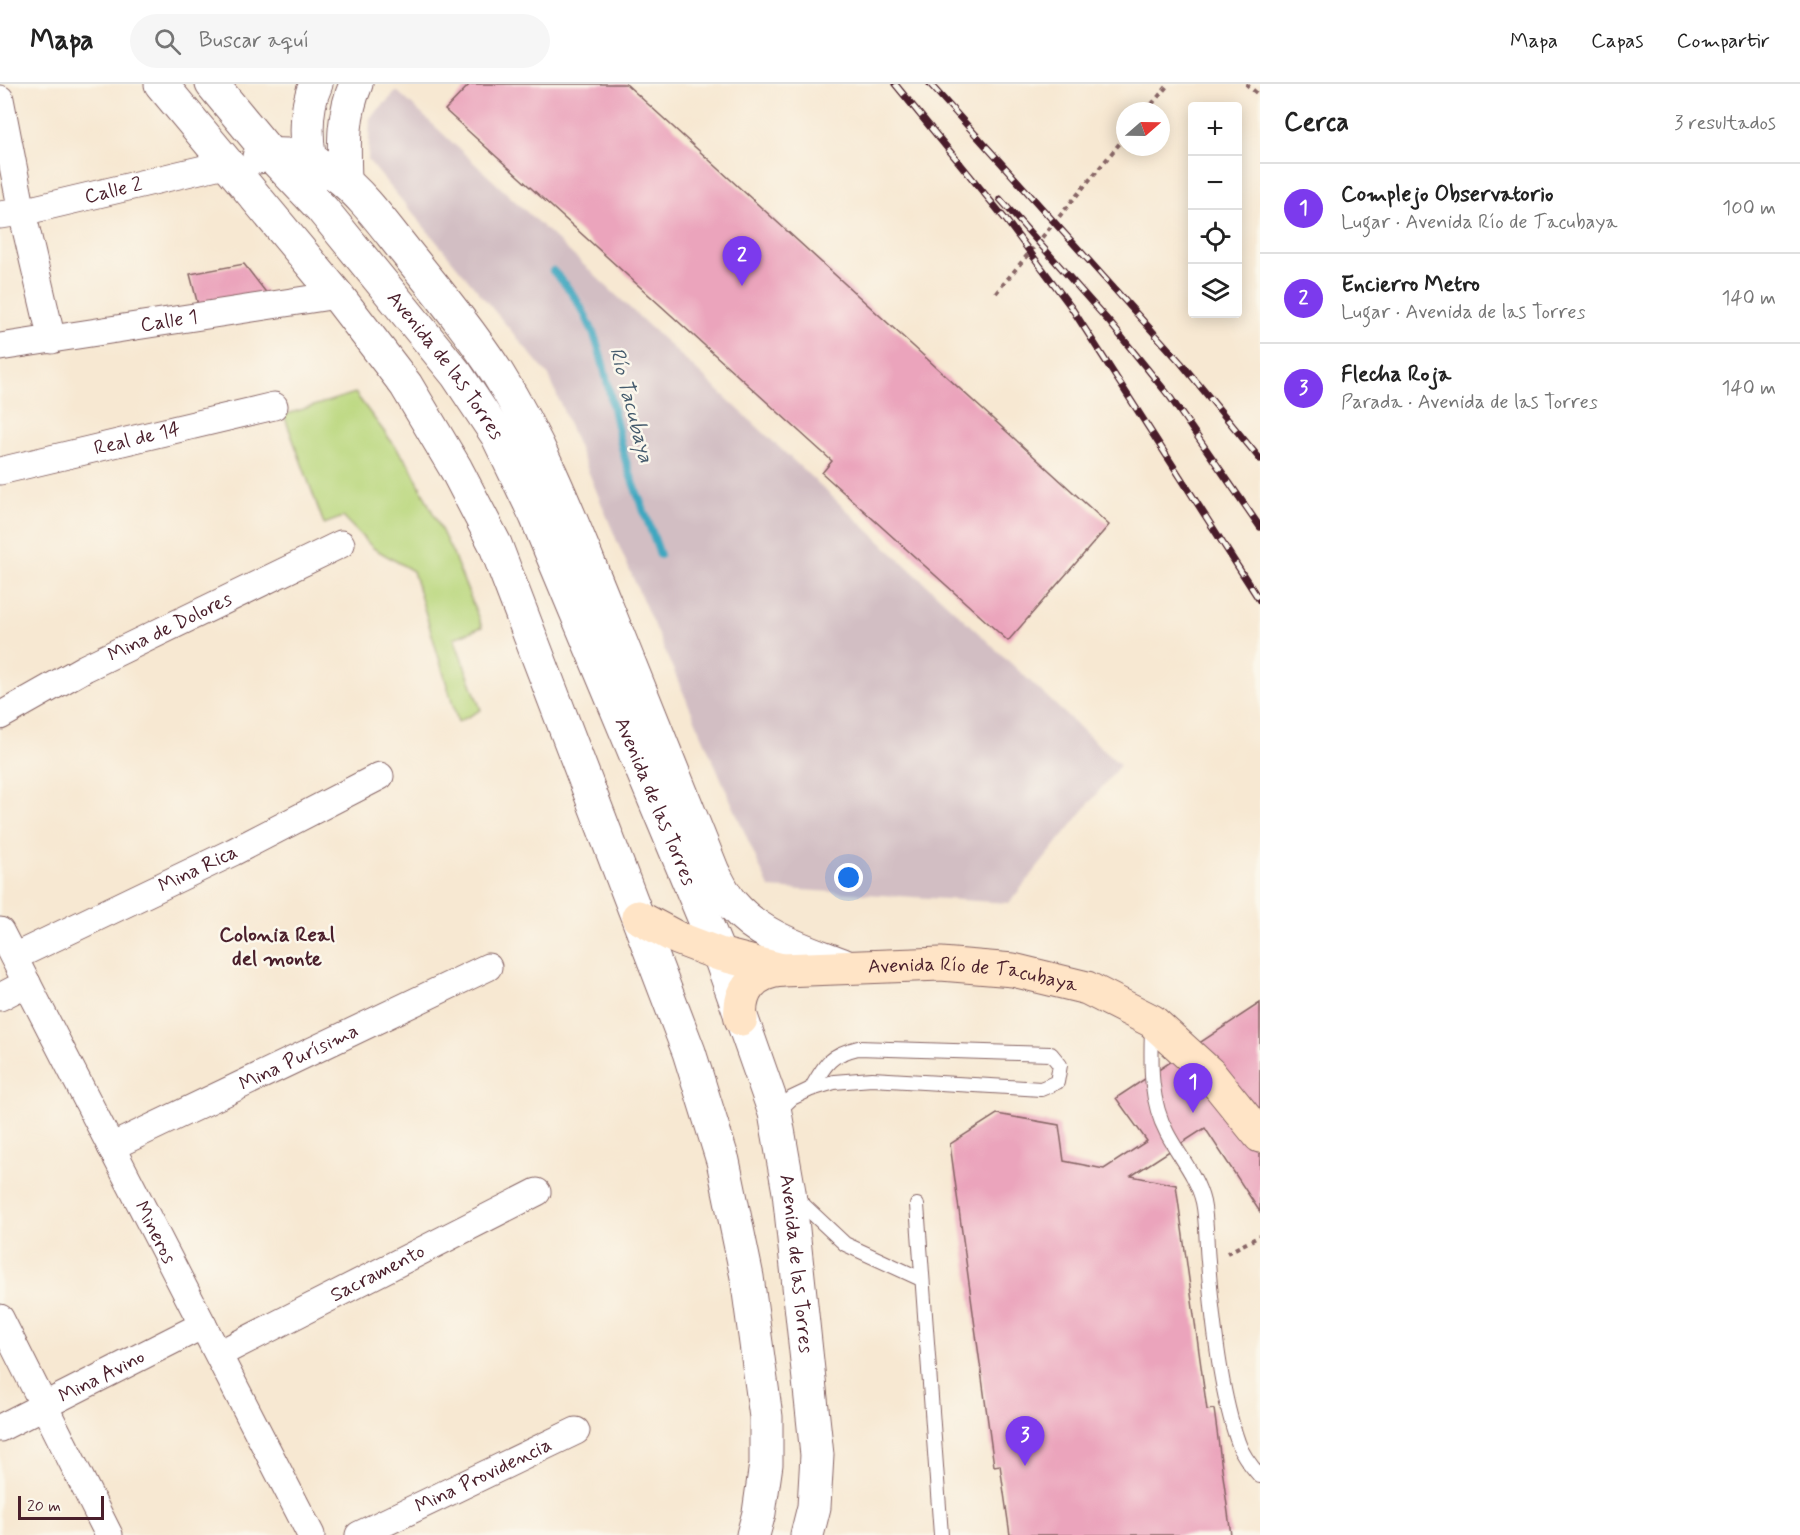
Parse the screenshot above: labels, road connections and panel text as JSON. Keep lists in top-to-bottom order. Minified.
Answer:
{"streets":{"main road":["Avenida Río de Tacubaya"],"street":["Calle 2","Calle 1","Avenida de las Torres","Real de 14","Mina de Dolores","Mina Rica","Mina Purísima","Mineros","Sacramento","Mina Avino","Mina Providencia"]},"crossings":[["Calle 2","Avenida de las Torres"],["Avenida de las Torres","Avenida Río de Tacubaya"],["Mina Rica","Mineros"],["Mina Purísima","Mineros"],["Mineros","Sacramento"],["Mineros","Mina Avino"]],"districts":["Colonia Real del monte"],"water":["Río Tacubaya"],"scale_bar":"20 m","north":"right","page":{"header":"Mapa","search":"Buscar aquí","nav":["Mapa","Capas","Compartir"],"heading":["Cerca","3 resultados"],"map_buttons":["+","−"],"list":[{"mark":"1","name":"Complejo Observatorio","note":"Lugar · Avenida Río de Tacubaya","value":"100 m"},{"mark":"2","name":"Encierro Metro","note":"Lugar · Avenida de las Torres","value":"140 m"},{"mark":"3","name":"Flecha Roja","note":"Parada · Avenida de las Torres","value":"140 m"}],"pins":["2","1","3"],"scale":"20 m"}}
